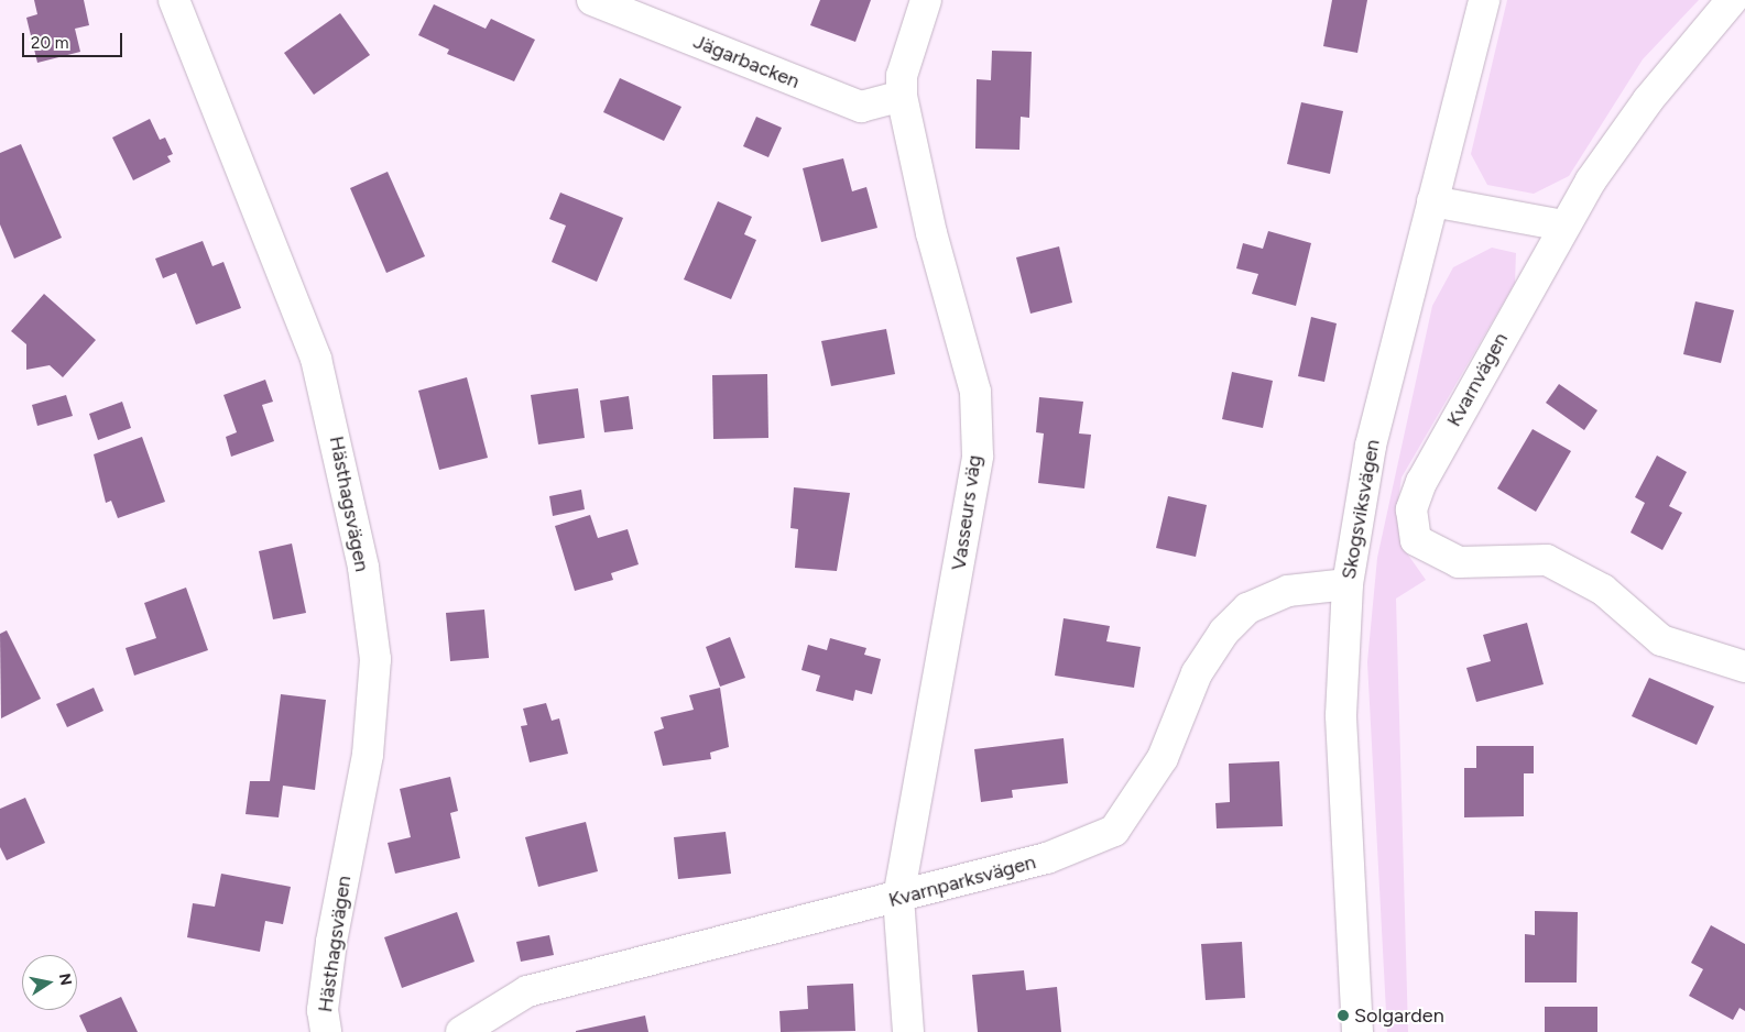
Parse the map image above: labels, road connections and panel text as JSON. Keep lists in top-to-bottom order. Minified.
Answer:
{"streets":{"street":["Jägarbacken","Kvarnvägen","Hästhagsvägen","Skogsviksvägen","Vasseurs väg","Kvarnparksvägen"]},"crossings":[["Jägarbacken","Vasseurs väg"],["Skogsviksvägen","Kvarnparksvägen"],["Vasseurs väg","Kvarnparksvägen"]],"places":["Solgarden"],"scale_bar":"20 m","north":"right"}
